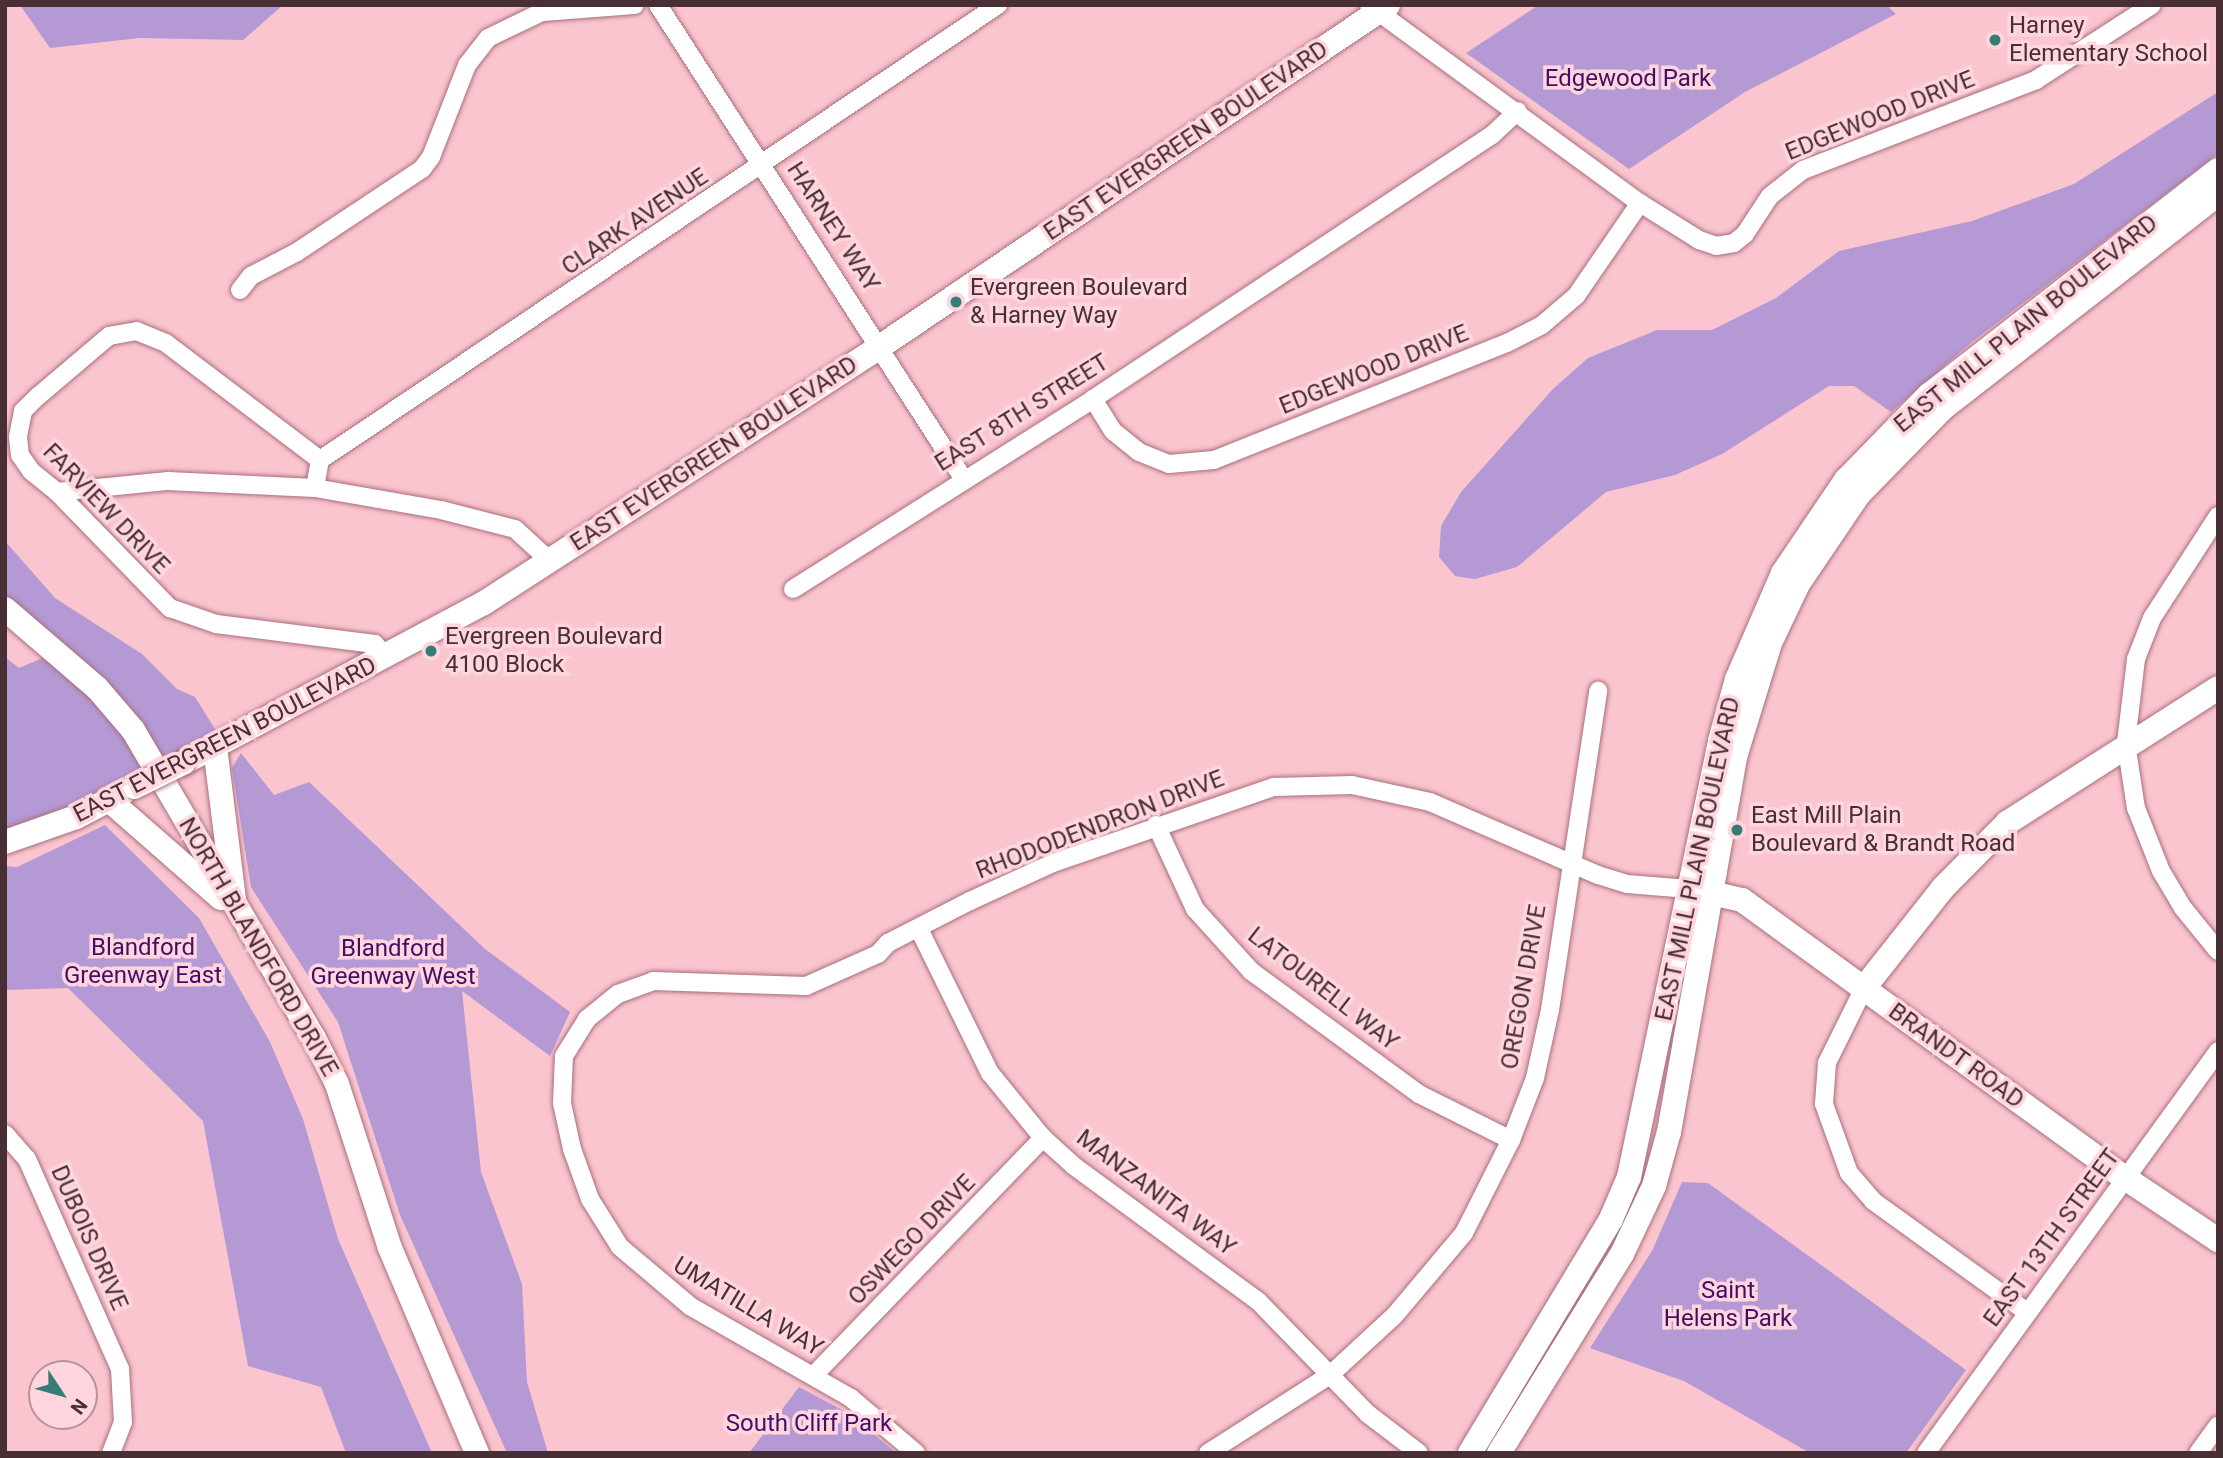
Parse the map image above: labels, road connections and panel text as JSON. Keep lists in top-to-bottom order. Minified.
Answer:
{"streets":{"street":["EDGEWOOD DRIVE","EAST EVERGREEN BOULEVARD","CLARK AVENUE","HARNEY WAY","EAST MILL PLAIN BOULEVARD","EAST 8TH STREET","FARVIEW DRIVE","RHODODENDRON DRIVE","NORTH BLANDFORD DRIVE","OREGON DRIVE","LATOURELL WAY","BRANDT ROAD","MANZANITA WAY","DUBOIS DRIVE","EAST 13TH STREET","OSWEGO DRIVE","UMATILLA WAY"]},"crossings":[["EDGEWOOD DRIVE","EAST 8TH STREET"],["EAST EVERGREEN BOULEVARD","HARNEY WAY"],["EAST EVERGREEN BOULEVARD","FARVIEW DRIVE"],["CLARK AVENUE","HARNEY WAY"],["CLARK AVENUE","FARVIEW DRIVE"],["HARNEY WAY","EAST 8TH STREET"],["EAST MILL PLAIN BOULEVARD","RHODODENDRON DRIVE"],["EAST MILL PLAIN BOULEVARD","BRANDT ROAD"],["RHODODENDRON DRIVE","OREGON DRIVE"],["RHODODENDRON DRIVE","LATOURELL WAY"],["RHODODENDRON DRIVE","BRANDT ROAD"],["RHODODENDRON DRIVE","MANZANITA WAY"],["RHODODENDRON DRIVE","UMATILLA WAY"],["OREGON DRIVE","LATOURELL WAY"],["OREGON DRIVE","MANZANITA WAY"],["BRANDT ROAD","EAST 13TH STREET"],["MANZANITA WAY","OSWEGO DRIVE"],["OSWEGO DRIVE","UMATILLA WAY"]],"parks":["Edgewood Park","Blandford Greenway East","Blandford Greenway West","Saint Helens Park","South Cliff Park"],"places":["Harney Elementary School","Evergreen Boulevard & Harney Way","Evergreen Boulevard 4100 Block","East Mill Plain Boulevard & Brandt Road"],"north":"bottom right"}
